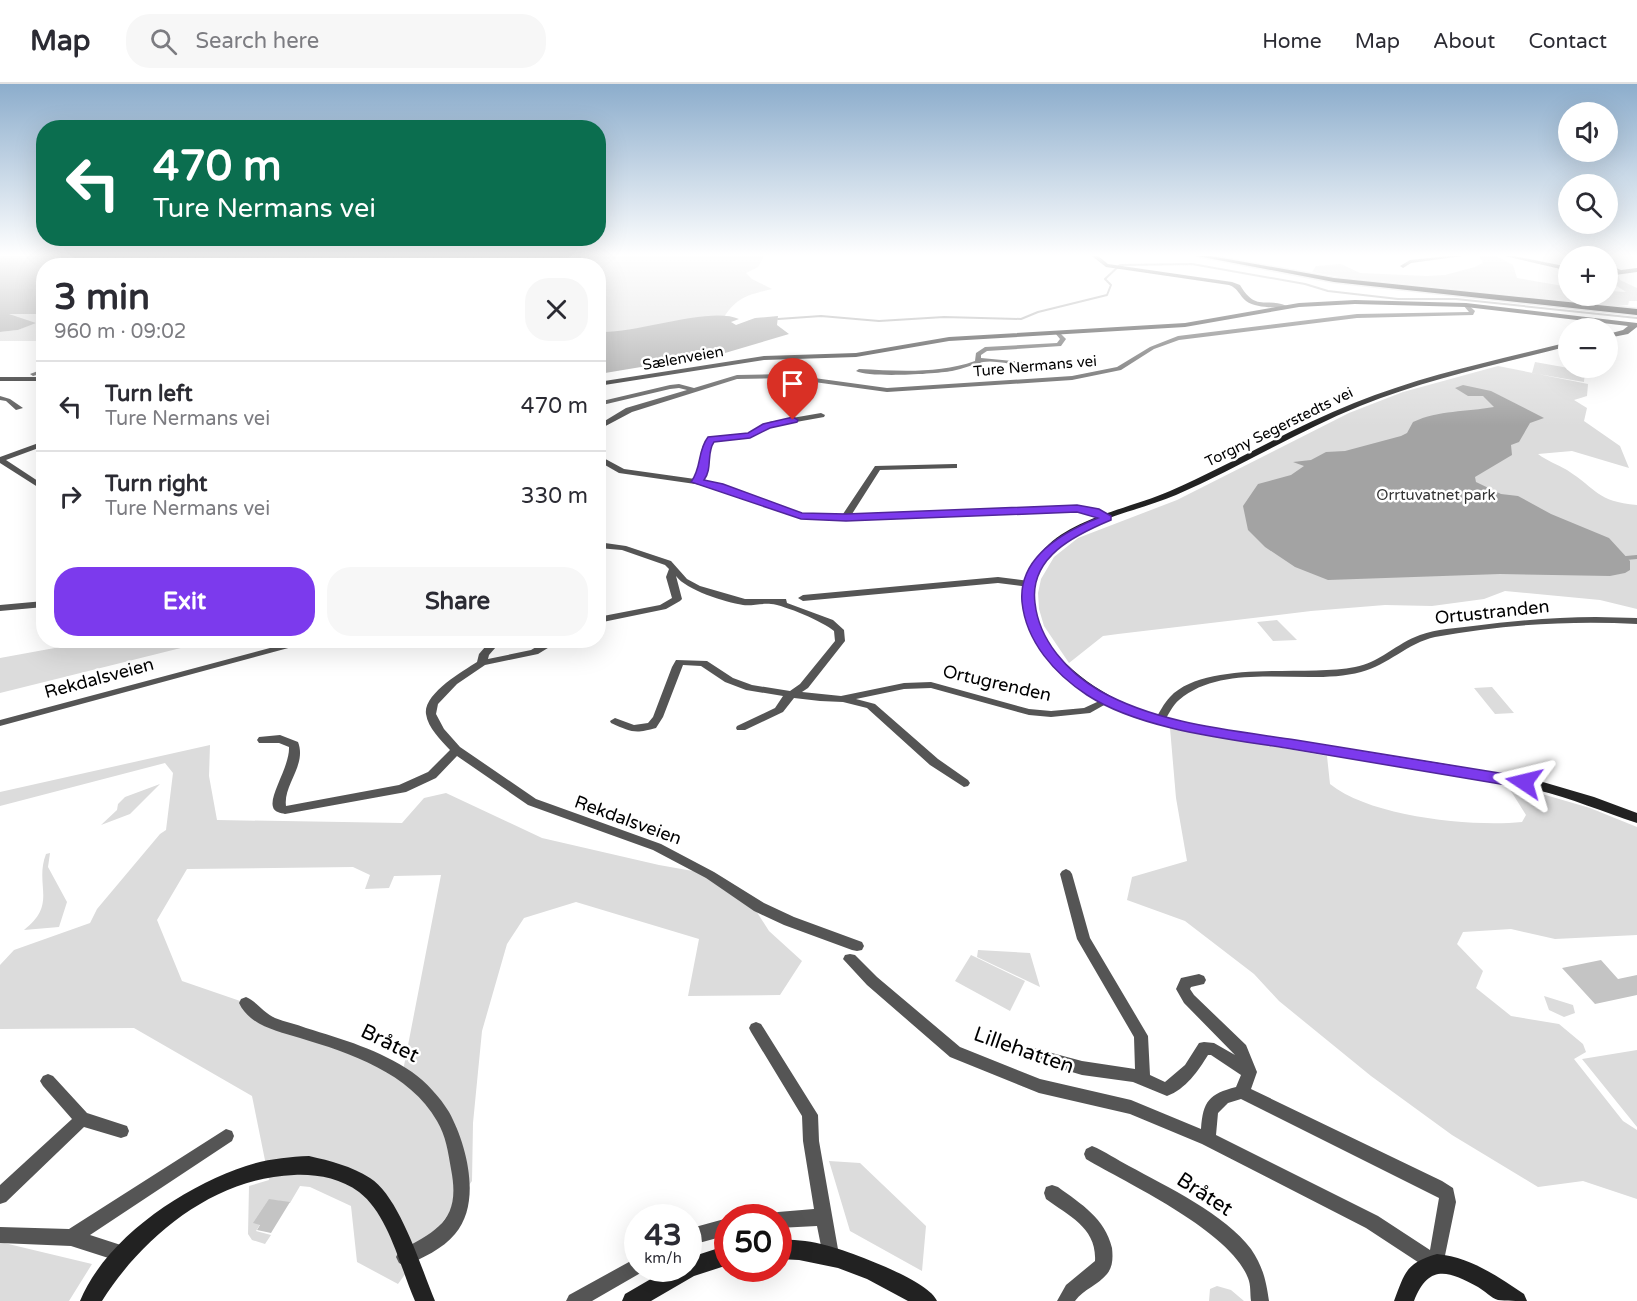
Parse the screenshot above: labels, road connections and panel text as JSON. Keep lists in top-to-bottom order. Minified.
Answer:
{"streets":{"main road":["Sælenveien","Torgny Segerstedts vei","Lillehatten"],"street":["Ture Nermans vei","Ortustranden","Rekdalsveien","Ortugrenden","Bråtet"]},"crossings":[["Torgny Segerstedts vei","Ortustranden"],["Torgny Segerstedts vei","Ortugrenden"],["Rekdalsveien","Lillehatten"]],"parks":["Orrtuvatnet park"],"page":{"header":"Map","search":"Search here","nav":["Home","Map","About","Contact"],"map_buttons":["+","−"],"turn":["470 m","Ture Nermans vei"],"heading":["3 min","960 m · 09:02"],"list":[{"name":"Turn left","note":"Ture Nermans vei","value":"470 m"},{"name":"Turn right","note":"Ture Nermans vei","value":"330 m"}],"buttons":["Exit","Share"],"speed":"43 km/h","limit":"50"}}
